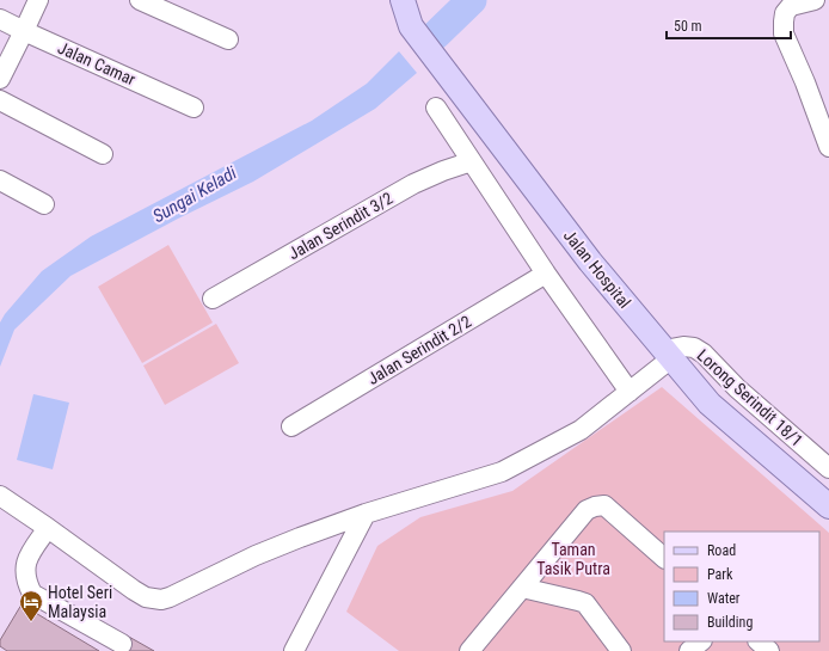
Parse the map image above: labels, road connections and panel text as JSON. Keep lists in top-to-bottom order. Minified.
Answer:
{"streets":{"main road":["Jalan Hospital"],"street":["Jalan Camar","Jalan Serindit 3/2","Jalan Serindit 2/2","Lorong Serindit 18/1"]},"crossings":[["Jalan Hospital","Lorong Serindit 18/1"]],"water":["Sungai Keladi"],"parks":["Taman Tasik Putra"],"places":{"hotel":["Hotel Seri Malaysia"]},"legend":["Road","Park","Water","Building"],"scale_bar":"50 m"}
